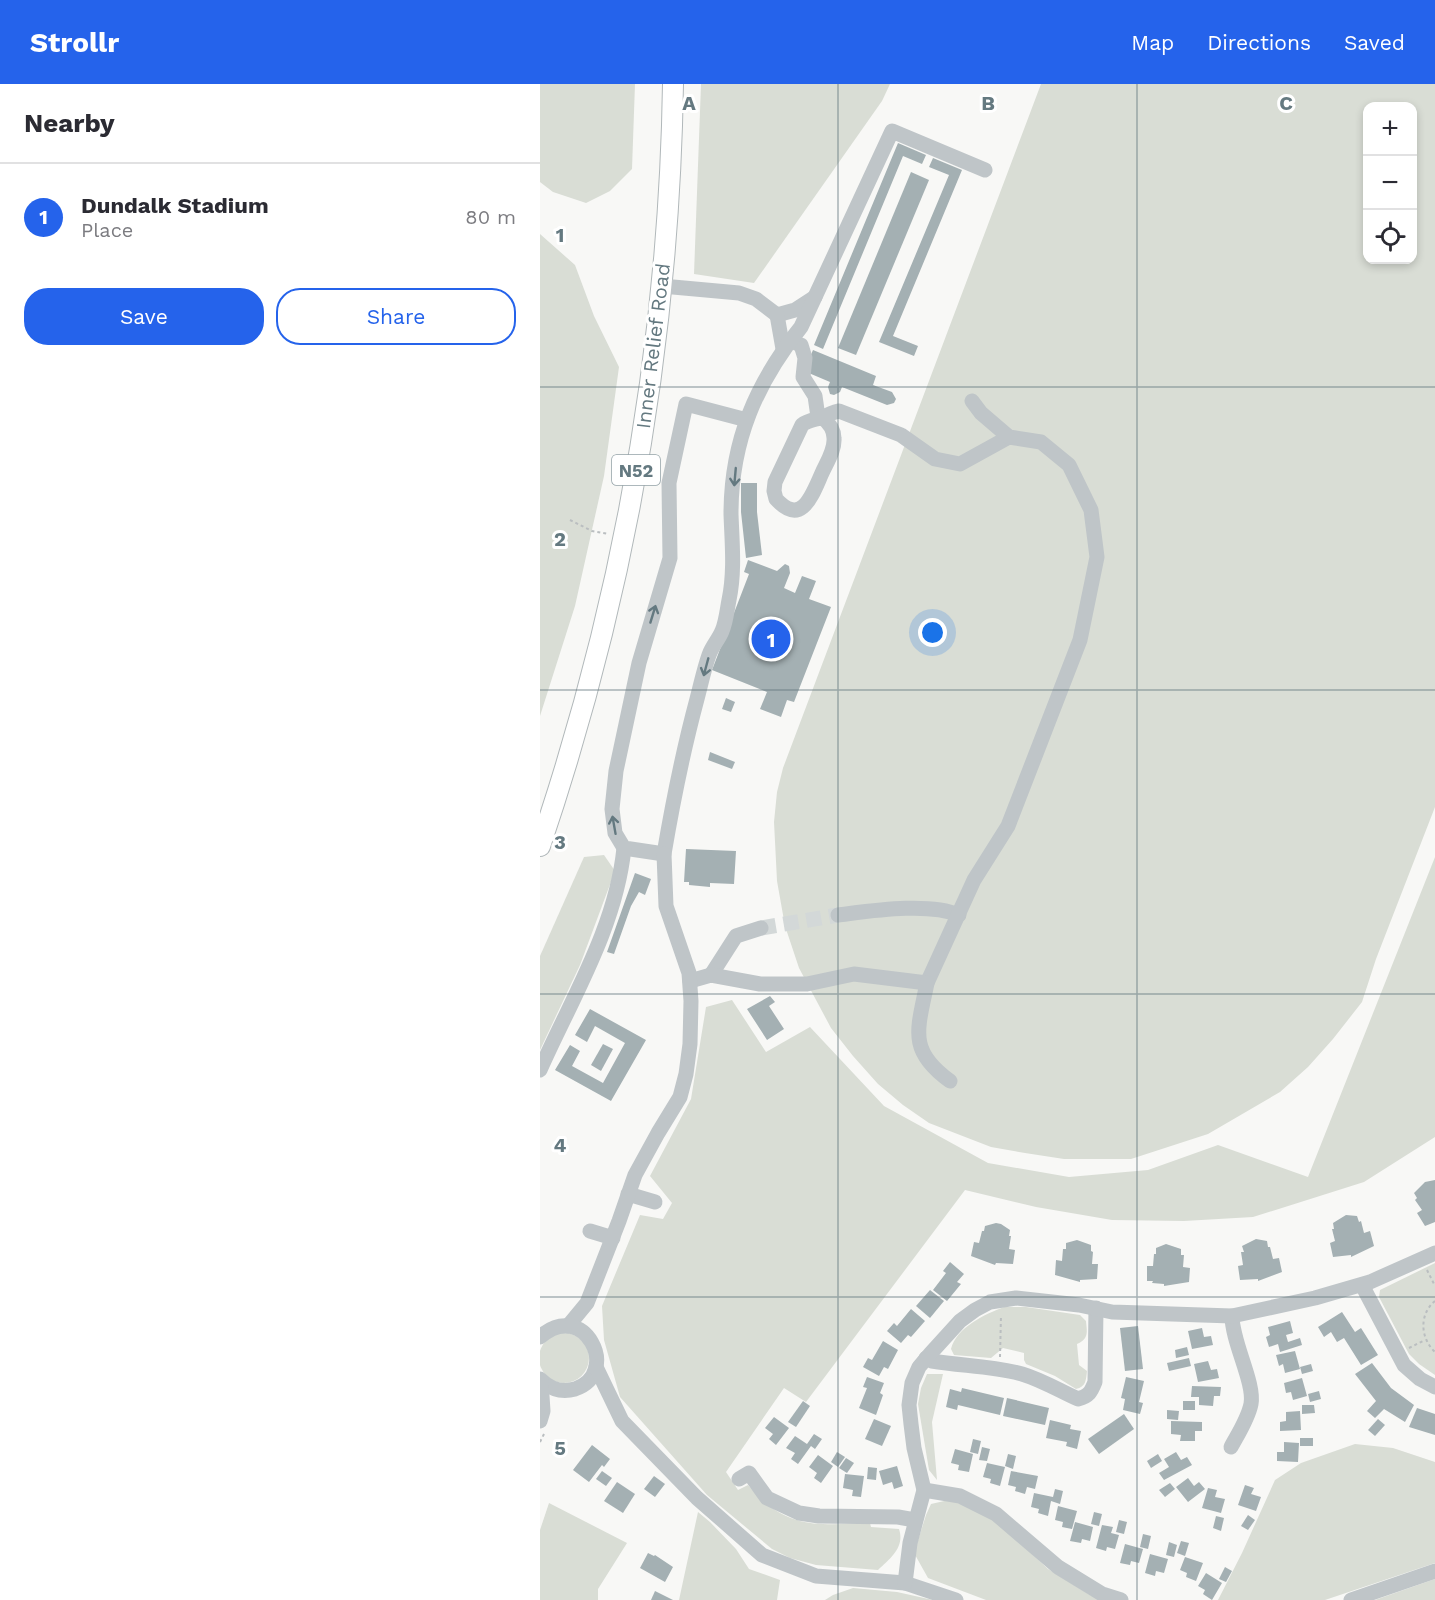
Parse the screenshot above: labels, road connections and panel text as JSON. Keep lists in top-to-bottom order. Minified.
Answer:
{"streets":{"main road":["Inner Relief Road","N52"]},"page":{"header":"Strollr","nav":["Map","Directions","Saved"],"heading":"Nearby","map_buttons":["+","−"],"list":[{"mark":"1","name":"Dundalk Stadium","note":"Place","value":"80 m"}],"buttons":["Save","Share"],"pins":"1"},"grid":{"columns":["A","B","C"],"rows":["1","2","3","4","5"]}}
